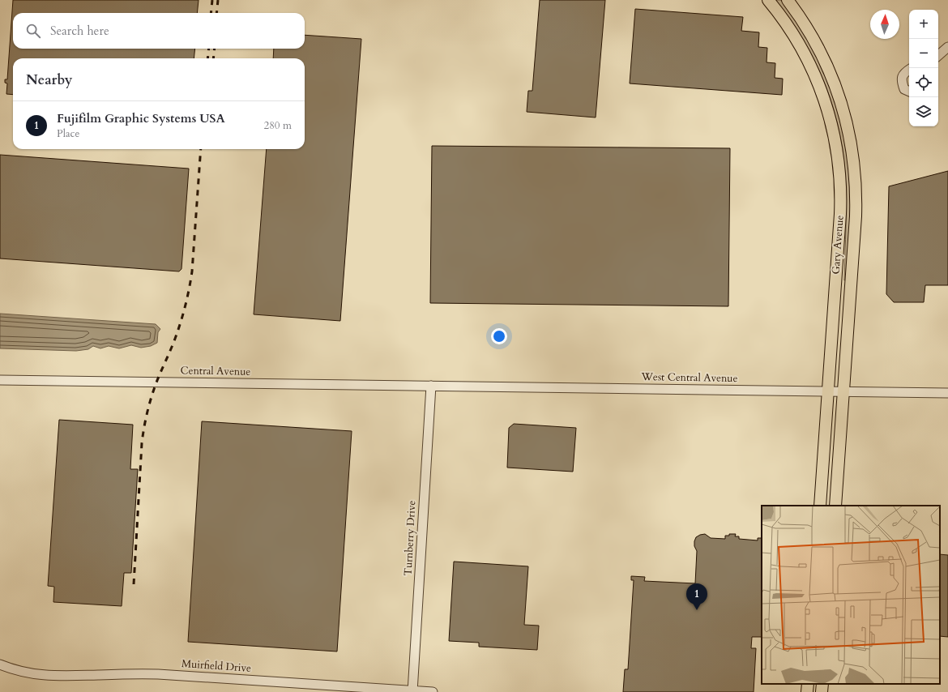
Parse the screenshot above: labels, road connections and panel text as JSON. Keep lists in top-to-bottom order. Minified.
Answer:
{"streets":{"main road":["Gary Avenue"],"street":["Central Avenue","West Central Avenue","Turnberry Drive","Muirfield Drive"]},"crossings":[["Gary Avenue","West Central Avenue"],["Central Avenue","West Central Avenue"],["Central Avenue","Turnberry Drive"],["West Central Avenue","Turnberry Drive"],["Turnberry Drive","Muirfield Drive"]],"north":"top","page":{"map_buttons":["+","−"],"search":"Search here","heading":"Nearby","list":[{"mark":"1","name":"Fujifilm Graphic Systems USA","note":"Place","value":"280 m"}],"pins":"1"}}
